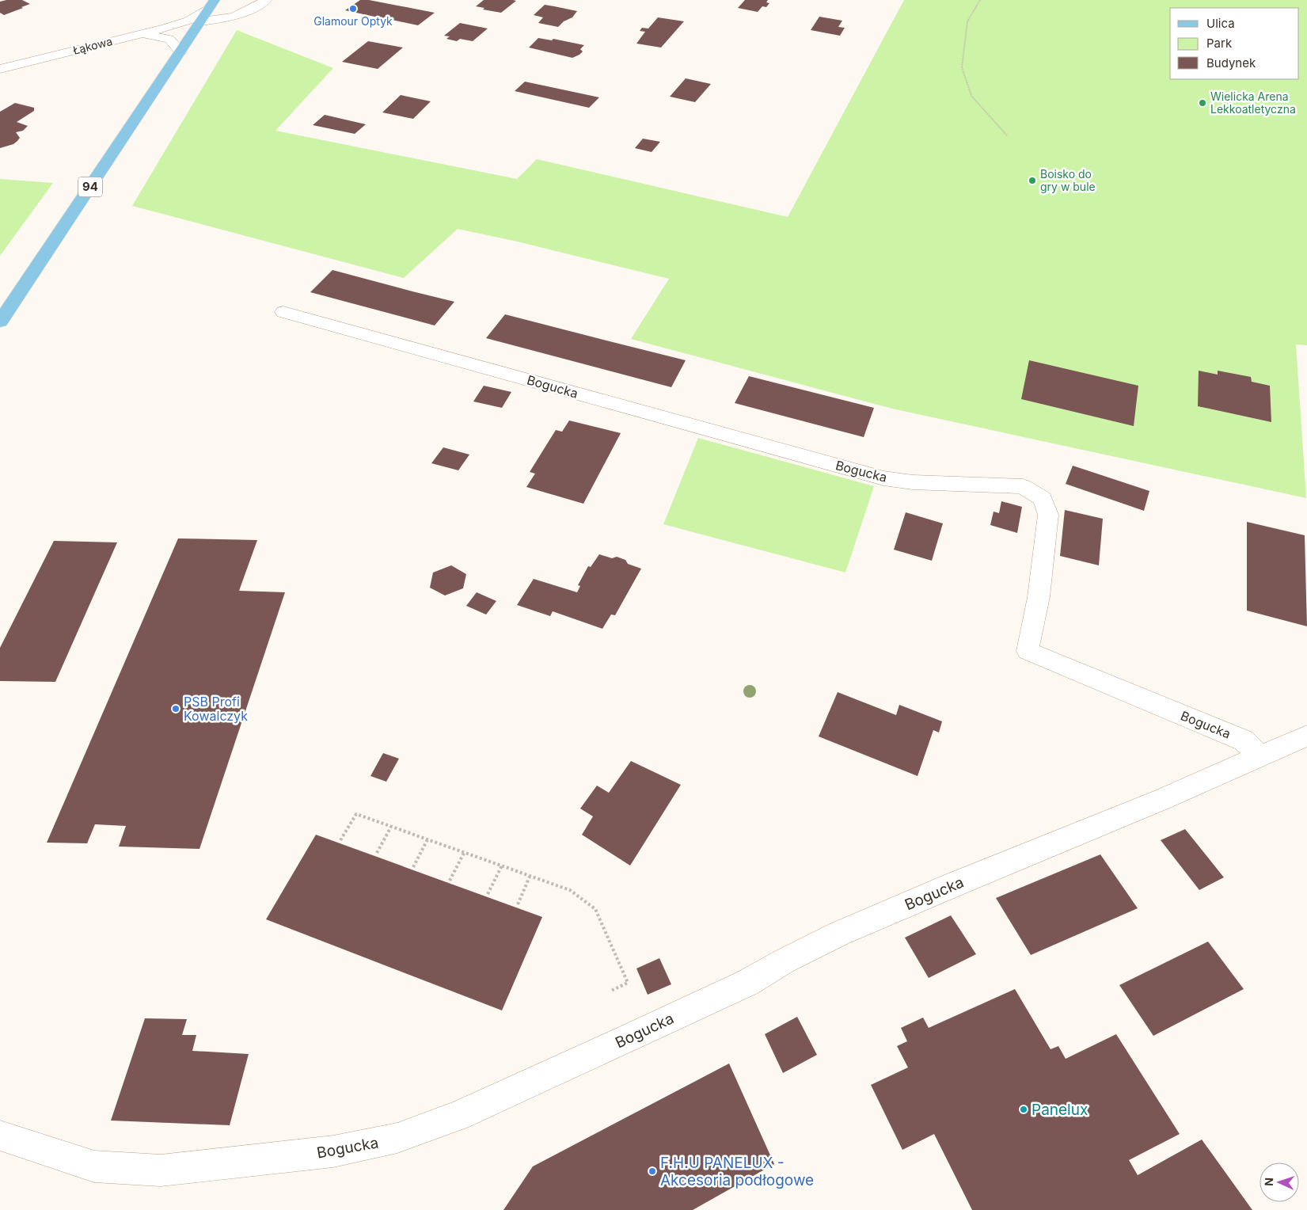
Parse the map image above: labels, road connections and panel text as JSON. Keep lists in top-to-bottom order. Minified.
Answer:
{"streets":{"main road":["94"],"street":["Łąkowa","Bogucka"]},"crossings":[["Łąkowa","94"]],"places":["Glamour Optyk","Wielicka Arena Lekkoatletyczna","Boisko do gry w bule","PSB Profi Kowalczyk","Panelux","F.H.U PANELUX - Akcesoria podłogowe"],"legend":["Ulica","Park","Budynek"],"north":"left"}
